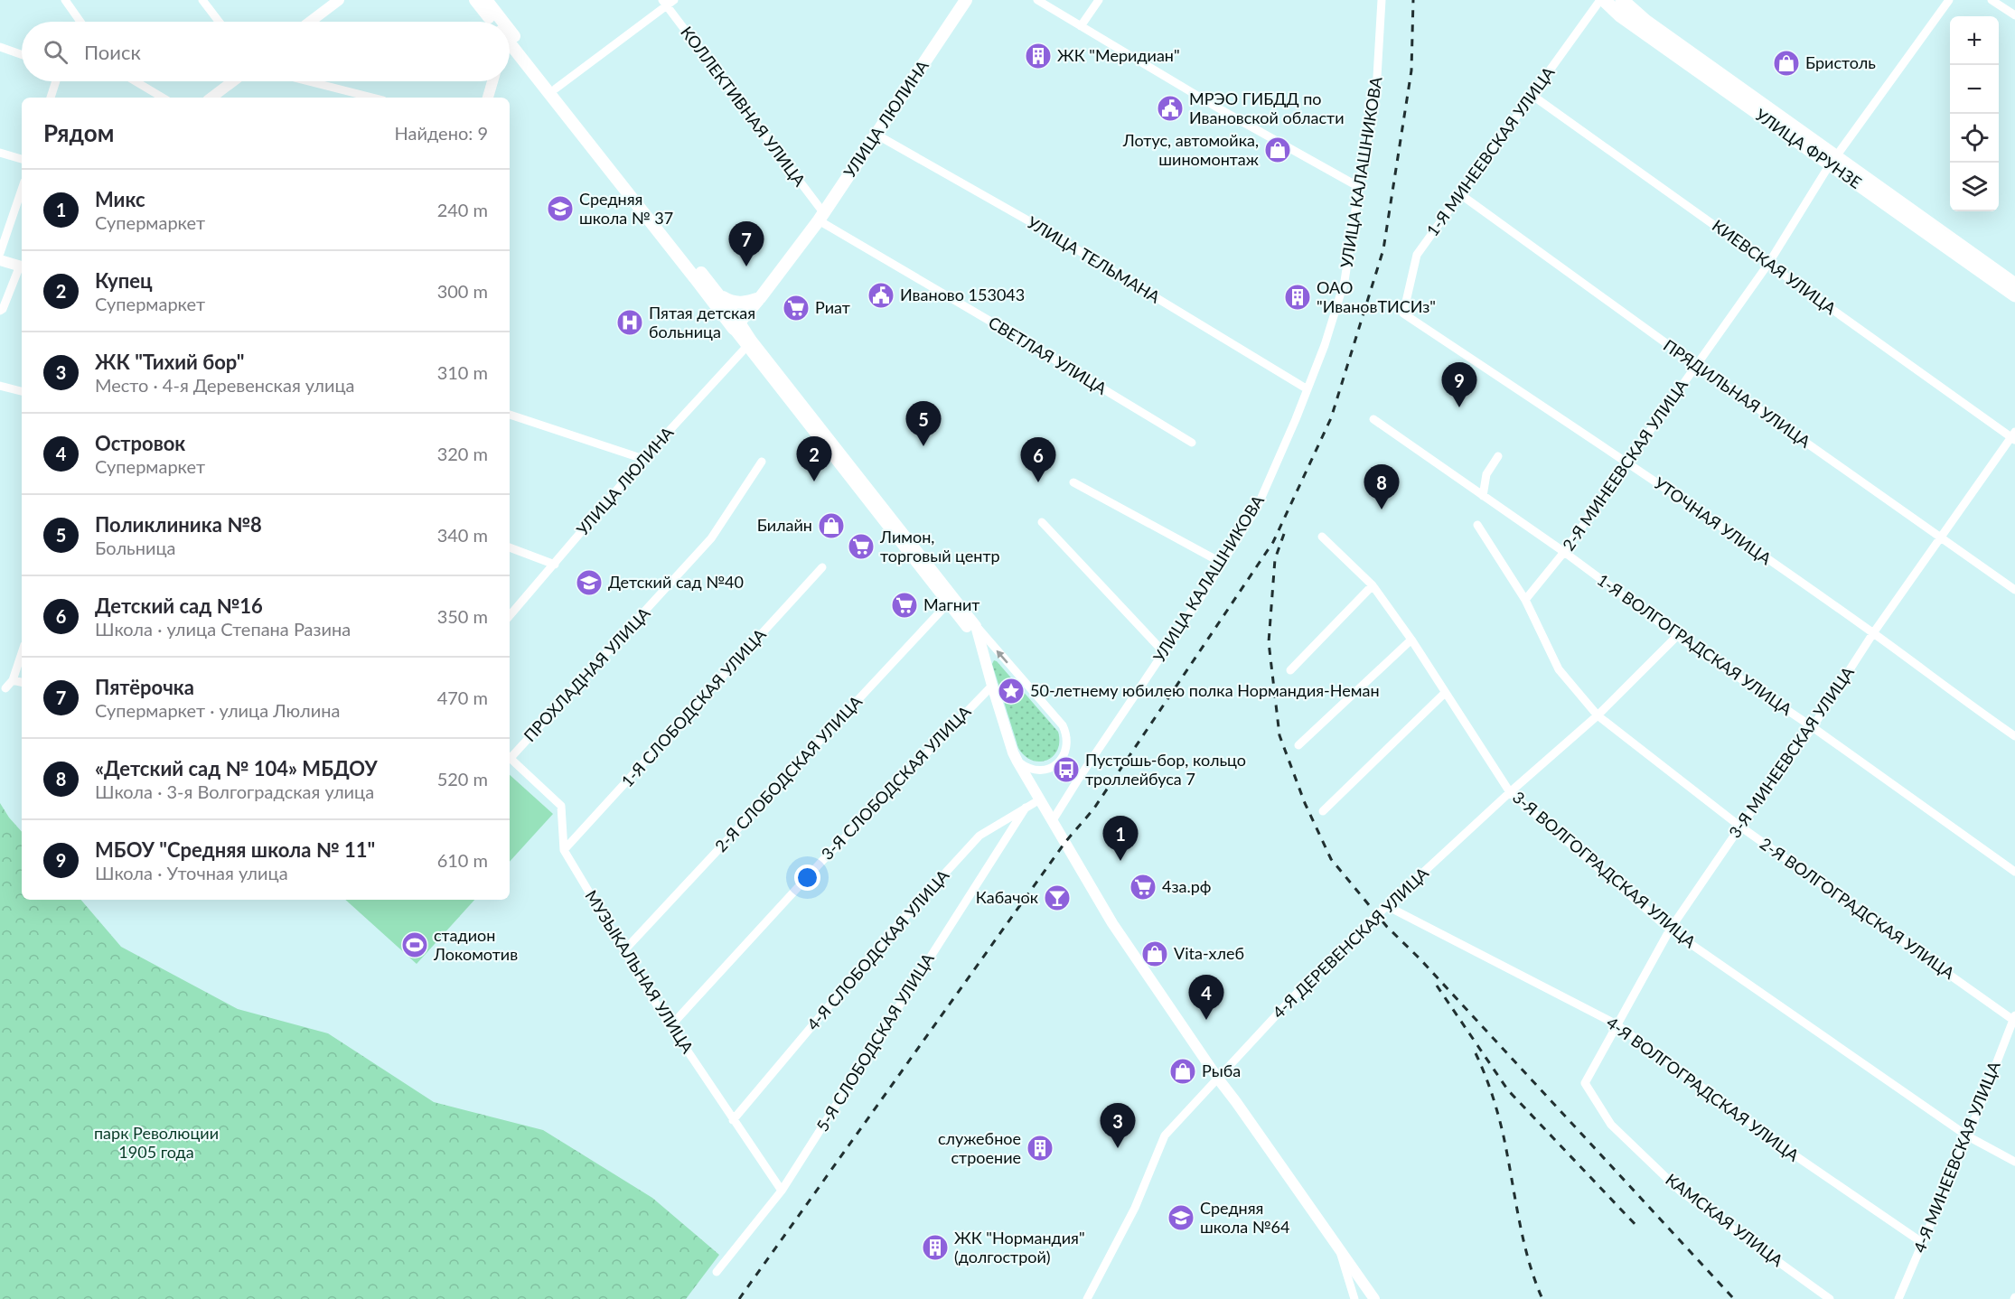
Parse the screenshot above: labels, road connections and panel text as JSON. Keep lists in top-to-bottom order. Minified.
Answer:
{"streets":{"highway":["УЛИЦА ФРУНЗЕ"],"main road":["УЛИЦА ЛЮЛИНА"],"street":["КОЛЛЕКТИВНАЯ УЛИЦА","1-Я МИНЕЕВСКАЯ УЛИЦА","УЛИЦА КАЛАШНИКОВА","УЛИЦА ТЕЛЬМАНА","КИЕВСКАЯ УЛИЦА","СВЕТЛАЯ УЛИЦА","ПРЯДИЛЬНАЯ УЛИЦА","2-Я МИНЕЕВСКАЯ УЛИЦА","УТОЧНАЯ УЛИЦА","1-Я ВОЛГОГРАДСКАЯ УЛИЦА","ПРОХЛАДНАЯ УЛИЦА","1-Я СЛОБОДСКАЯ УЛИЦА","3-Я МИНЕЕВСКАЯ УЛИЦА","2-Я СЛОБОДСКАЯ УЛИЦА","3-Я СЛОБОДСКАЯ УЛИЦА","3-Я ВОЛГОГРАДСКАЯ УЛИЦА","2-Я ВОЛГОГРАДСКАЯ УЛИЦА","4-Я ДЕРЕВЕНСКАЯ УЛИЦА","4-Я СЛОБОДСКАЯ УЛИЦА","МУЗЫКАЛЬНАЯ УЛИЦА","5-Я СЛОБОДСКАЯ УЛИЦА","4-Я ВОЛГОГРАДСКАЯ УЛИЦА","4-Я МИНЕЕВСКАЯ УЛИЦА","КАМСКАЯ УЛИЦА"]},"crossings":[["КОЛЛЕКТИВНАЯ УЛИЦА","УЛИЦА ЛЮЛИНА"],["КОЛЛЕКТИВНАЯ УЛИЦА","СВЕТЛАЯ УЛИЦА"],["УЛИЦА ЛЮЛИНА","УЛИЦА ТЕЛЬМАНА"],["УЛИЦА ЛЮЛИНА","СВЕТЛАЯ УЛИЦА"],["УЛИЦА ФРУНЗЕ","1-Я МИНЕЕВСКАЯ УЛИЦА"],["УЛИЦА ФРУНЗЕ","2-Я МИНЕЕВСКАЯ УЛИЦА"],["1-Я МИНЕЕВСКАЯ УЛИЦА","КИЕВСКАЯ УЛИЦА"],["1-Я МИНЕЕВСКАЯ УЛИЦА","ПРЯДИЛЬНАЯ УЛИЦА"],["1-Я МИНЕЕВСКАЯ УЛИЦА","УТОЧНАЯ УЛИЦА"],["УЛИЦА КАЛАШНИКОВА","УЛИЦА ТЕЛЬМАНА"],["КИЕВСКАЯ УЛИЦА","2-Я МИНЕЕВСКАЯ УЛИЦА"],["КИЕВСКАЯ УЛИЦА","3-Я МИНЕЕВСКАЯ УЛИЦА"],["ПРЯДИЛЬНАЯ УЛИЦА","2-Я МИНЕЕВСКАЯ УЛИЦА"],["ПРЯДИЛЬНАЯ УЛИЦА","3-Я МИНЕЕВСКАЯ УЛИЦА"],["2-Я МИНЕЕВСКАЯ УЛИЦА","УТОЧНАЯ УЛИЦА"],["2-Я МИНЕЕВСКАЯ УЛИЦА","1-Я ВОЛГОГРАДСКАЯ УЛИЦА"],["2-Я МИНЕЕВСКАЯ УЛИЦА","2-Я ВОЛГОГРАДСКАЯ УЛИЦА"],["УТОЧНАЯ УЛИЦА","3-Я МИНЕЕВСКАЯ УЛИЦА"],["1-Я ВОЛГОГРАДСКАЯ УЛИЦА","3-Я МИНЕЕВСКАЯ УЛИЦА"],["1-Я ВОЛГОГРАДСКАЯ УЛИЦА","4-Я ДЕРЕВЕНСКАЯ УЛИЦА"],["1-Я СЛОБОДСКАЯ УЛИЦА","МУЗЫКАЛЬНАЯ УЛИЦА"],["3-Я МИНЕЕВСКАЯ УЛИЦА","3-Я ВОЛГОГРАДСКАЯ УЛИЦА"],["3-Я МИНЕЕВСКАЯ УЛИЦА","2-Я ВОЛГОГРАДСКАЯ УЛИЦА"],["3-Я МИНЕЕВСКАЯ УЛИЦА","4-Я ВОЛГОГРАДСКАЯ УЛИЦА"],["3-Я МИНЕЕВСКАЯ УЛИЦА","КАМСКАЯ УЛИЦА"],["2-Я СЛОБОДСКАЯ УЛИЦА","МУЗЫКАЛЬНАЯ УЛИЦА"],["3-Я СЛОБОДСКАЯ УЛИЦА","МУЗЫКАЛЬНАЯ УЛИЦА"],["3-Я ВОЛГОГРАДСКАЯ УЛИЦА","4-Я ДЕРЕВЕНСКАЯ УЛИЦА"],["3-Я ВОЛГОГРАДСКАЯ УЛИЦА","4-Я МИНЕЕВСКАЯ УЛИЦА"],["2-Я ВОЛГОГРАДСКАЯ УЛИЦА","4-Я ДЕРЕВЕНСКАЯ УЛИЦА"],["2-Я ВОЛГОГРАДСКАЯ УЛИЦА","4-Я МИНЕЕВСКАЯ УЛИЦА"],["4-Я ДЕРЕВЕНСКАЯ УЛИЦА","4-Я ВОЛГОГРАДСКАЯ УЛИЦА"],["4-Я СЛОБОДСКАЯ УЛИЦА","МУЗЫКАЛЬНАЯ УЛИЦА"],["4-Я СЛОБОДСКАЯ УЛИЦА","5-Я СЛОБОДСКАЯ УЛИЦА"],["МУЗЫКАЛЬНАЯ УЛИЦА","5-Я СЛОБОДСКАЯ УЛИЦА"],["4-Я ВОЛГОГРАДСКАЯ УЛИЦА","4-Я МИНЕЕВСКАЯ УЛИЦА"]],"parks":["парк Революции 1905 года"],"places":{"building":["ЖК \"Меридиан\"","ОАО \"ИвановТИСИз\"","служебное строение","ЖК \"Нормандия\" (долгострой)"],"shop":["Бристоль","Лотус, автомойка, шиномонтаж","Билайн","Vita-хлеб","Рыба"],"public building":["МРЭО ГИБДД по Ивановской области","Иваново 153043"],"school or university":["Средняя школа № 37","Детский сад №40","Средняя школа №64"],"supermarket":["Риат","Лимон, торговый центр","Магнит","4за.рф"],"hospital":["Пятая детская больница"],"place":["50-летнему юбилею полка Нормандия-Неман"],"bus stop":["Пустошь-бор, кольцо троллейбуса 7"],"bar":["Кабачок"],"sports":["стадион Локомотив"]},"page":{"map_buttons":["+","−"],"search":"Поиск","heading":["Рядом","Найдено: 9"],"list":[{"mark":"1","name":"Микс","note":"Супермаркет","value":"240 m"},{"mark":"2","name":"Купец","note":"Супермаркет","value":"300 m"},{"mark":"3","name":"ЖК \"Тихий бор\"","note":"Место · 4-я Деревенская улица","value":"310 m"},{"mark":"4","name":"Островок","note":"Супермаркет","value":"320 m"},{"mark":"5","name":"Поликлиника №8","note":"Больница","value":"340 m"},{"mark":"6","name":"Детский сад №16","note":"Школа · улица Степана Разина","value":"350 m"},{"mark":"7","name":"Пятёрочка","note":"Супермаркет · улица Люлина","value":"470 m"},{"mark":"8","name":"«Детский сад № 104» МБДОУ","note":"Школа · 3-я Волгоградская улица","value":"520 m"},{"mark":"9","name":"МБОУ \"Средняя школа № 11\"","note":"Школа · Уточная улица","value":"610 m"}],"pins":["7","9","5","2","6","8","1","4","3"]}}
